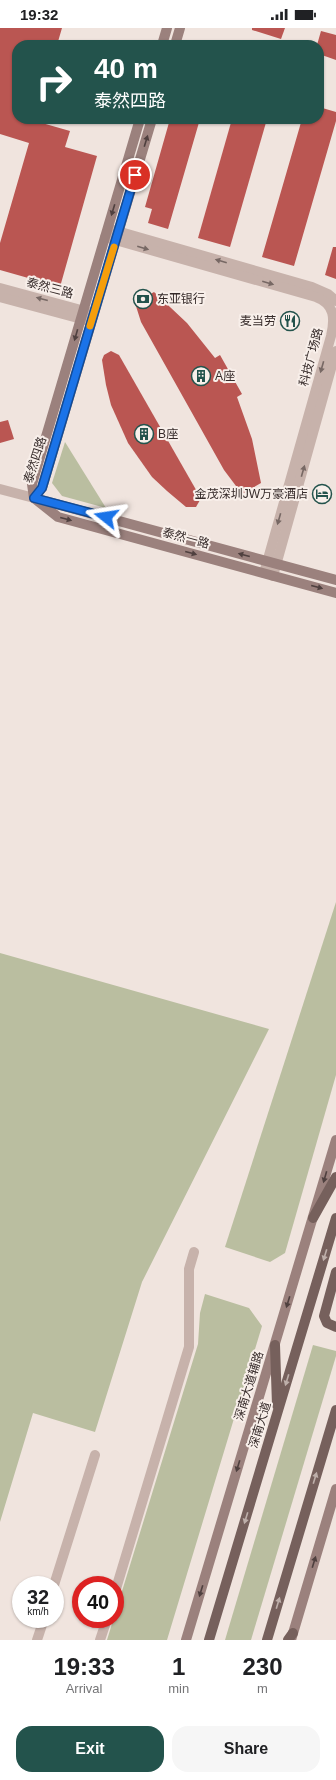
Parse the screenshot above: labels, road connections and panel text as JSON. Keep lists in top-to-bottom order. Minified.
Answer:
{"streets":{"main road":["深南大道"],"street":["泰然三路","科技广场路","泰然四路","泰然一路","深南大道辅路"]},"crossings":[["泰然三路","泰然四路"],["科技广场路","泰然四路"],["科技广场路","泰然一路"],["泰然四路","泰然一路"]],"places":{"bank":["东亚银行"],"restaurant":["麦当劳"],"building":["A座","B座"],"hotel":["金茂深圳JW万豪酒店"]},"page":{"status":"19:32","turn":["40 m","泰然四路"],"speed":"32 km/h","limit":"40","eta":["19:33","Arrival","1","min","230","m"],"buttons":["Exit","Share"]}}
